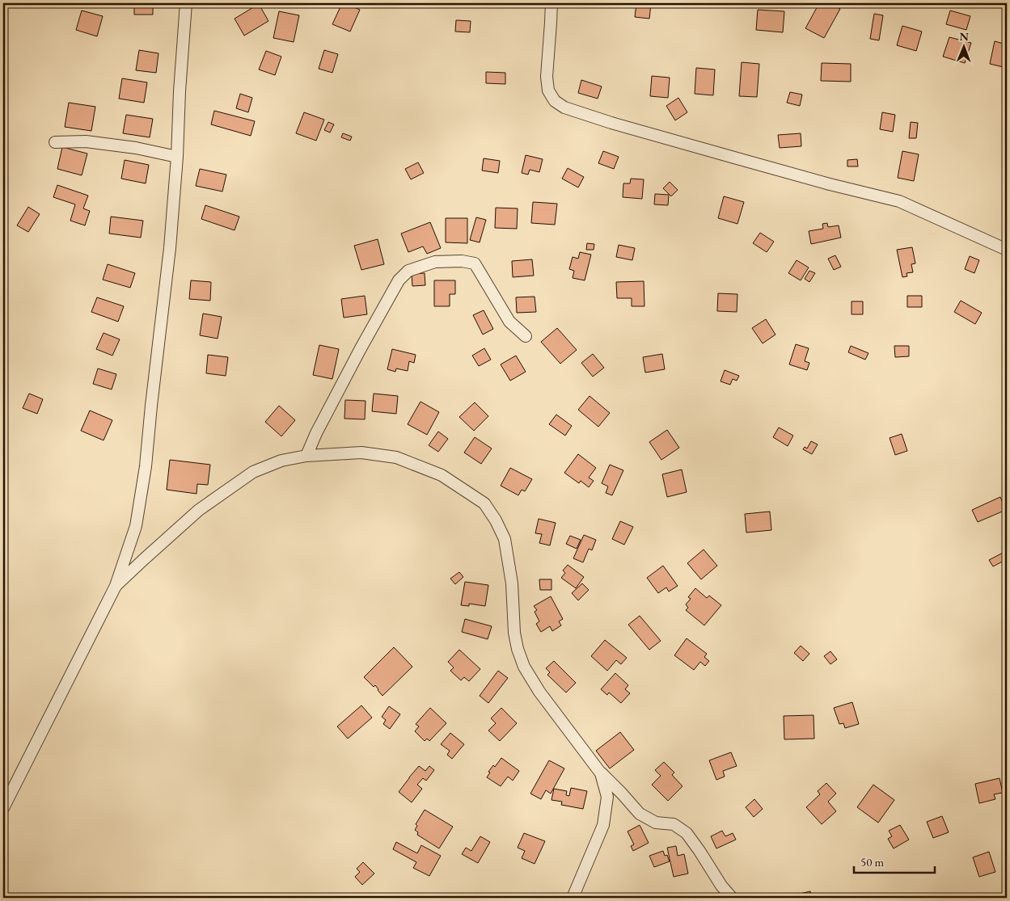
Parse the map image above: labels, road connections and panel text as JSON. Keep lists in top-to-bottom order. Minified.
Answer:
{"scale_bar":"50 m","north":"top"}
